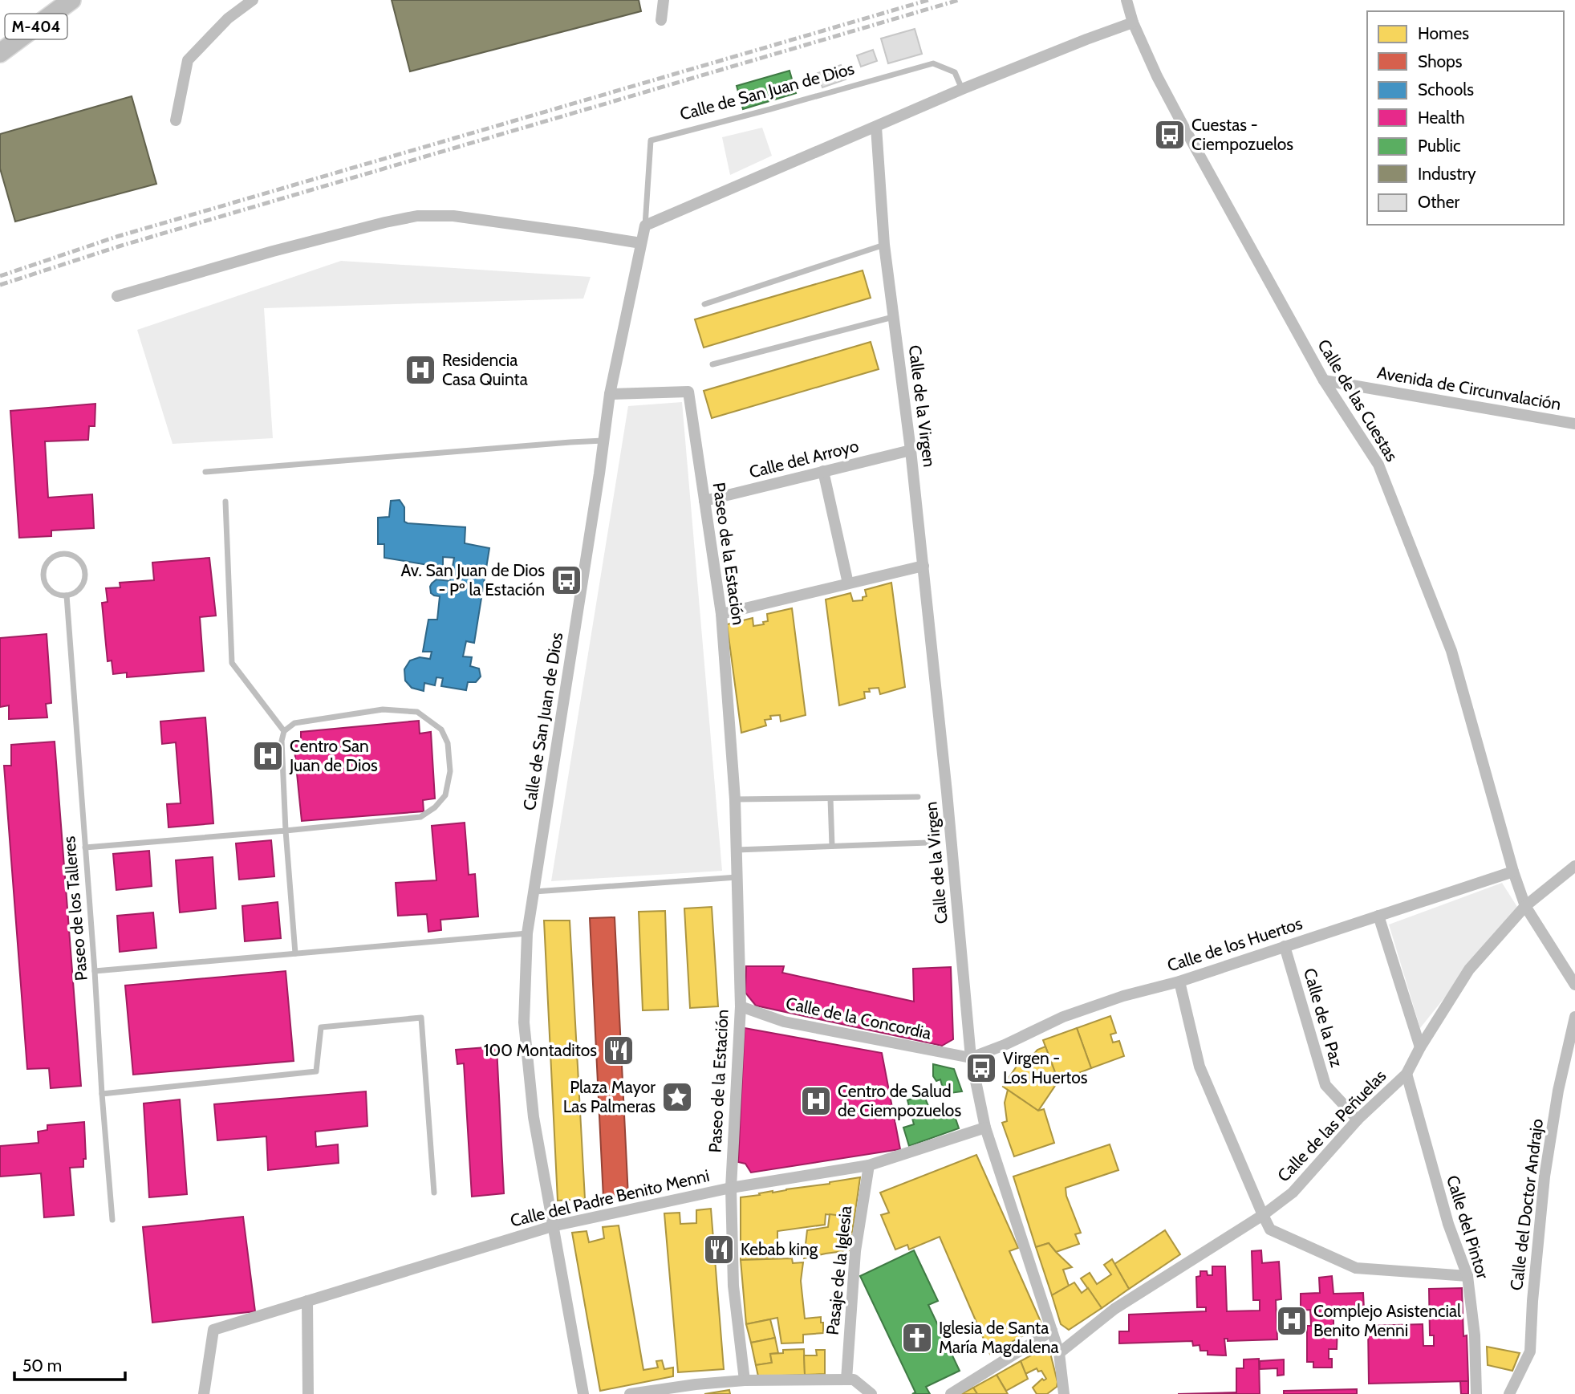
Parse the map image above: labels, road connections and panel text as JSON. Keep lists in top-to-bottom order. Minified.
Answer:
{"streets":{"main road":["M-404"],"street":["Calle de San Juan de Dios","Avenida de Circunvalación","Calle de las Cuestas","Calle de la Virgen","Calle del Arroyo","Paseo de la Estación","Calle de los Huertos","Calle de la Paz","Calle de la Concordia","Calle de las Peñuelas","Calle del Padre Benito Menni","Calle del Doctor Andrajo","Calle del Pintor","Pasaje de la Iglesia"],"lane":["Paseo de los Talleres"]},"crossings":[["Calle de San Juan de Dios","Paseo de la Estación"],["Calle de San Juan de Dios","Calle del Padre Benito Menni"],["Avenida de Circunvalación","Calle de las Cuestas"],["Calle de las Cuestas","Calle de los Huertos"],["Calle de las Cuestas","Calle de las Peñuelas"],["Calle de la Virgen","Calle del Arroyo"],["Calle de la Virgen","Calle de los Huertos"],["Calle de la Virgen","Calle de la Concordia"],["Calle de la Virgen","Calle de las Peñuelas"],["Calle de la Virgen","Calle del Padre Benito Menni"],["Calle del Arroyo","Paseo de la Estación"],["Paseo de la Estación","Calle de la Concordia"],["Paseo de la Estación","Calle del Padre Benito Menni"],["Calle de los Huertos","Calle de la Paz"],["Calle de los Huertos","Calle de la Concordia"],["Calle de la Paz","Calle de las Peñuelas"],["Calle de las Peñuelas","Calle del Pintor"],["Calle del Padre Benito Menni","Pasaje de la Iglesia"]],"places":{"bus stop":["Cuestas - Ciempozuelos","Av. San Juan de Dios - Pº la Estación","Virgen - Los Huertos"],"hospital":["Residencia Casa Quinta","Centro San Juan de Dios","Centro de Salud de Ciempozuelos","Complejo Asistencial Benito Menni"],"restaurant":["100 Montaditos","Kebab king"],"place":["Plaza Mayor Las Palmeras"],"church":["Iglesia de Santa María Magdalena"]},"legend":["Homes","Shops","Schools","Health","Public","Industry","Other"],"scale_bar":"50 m"}
